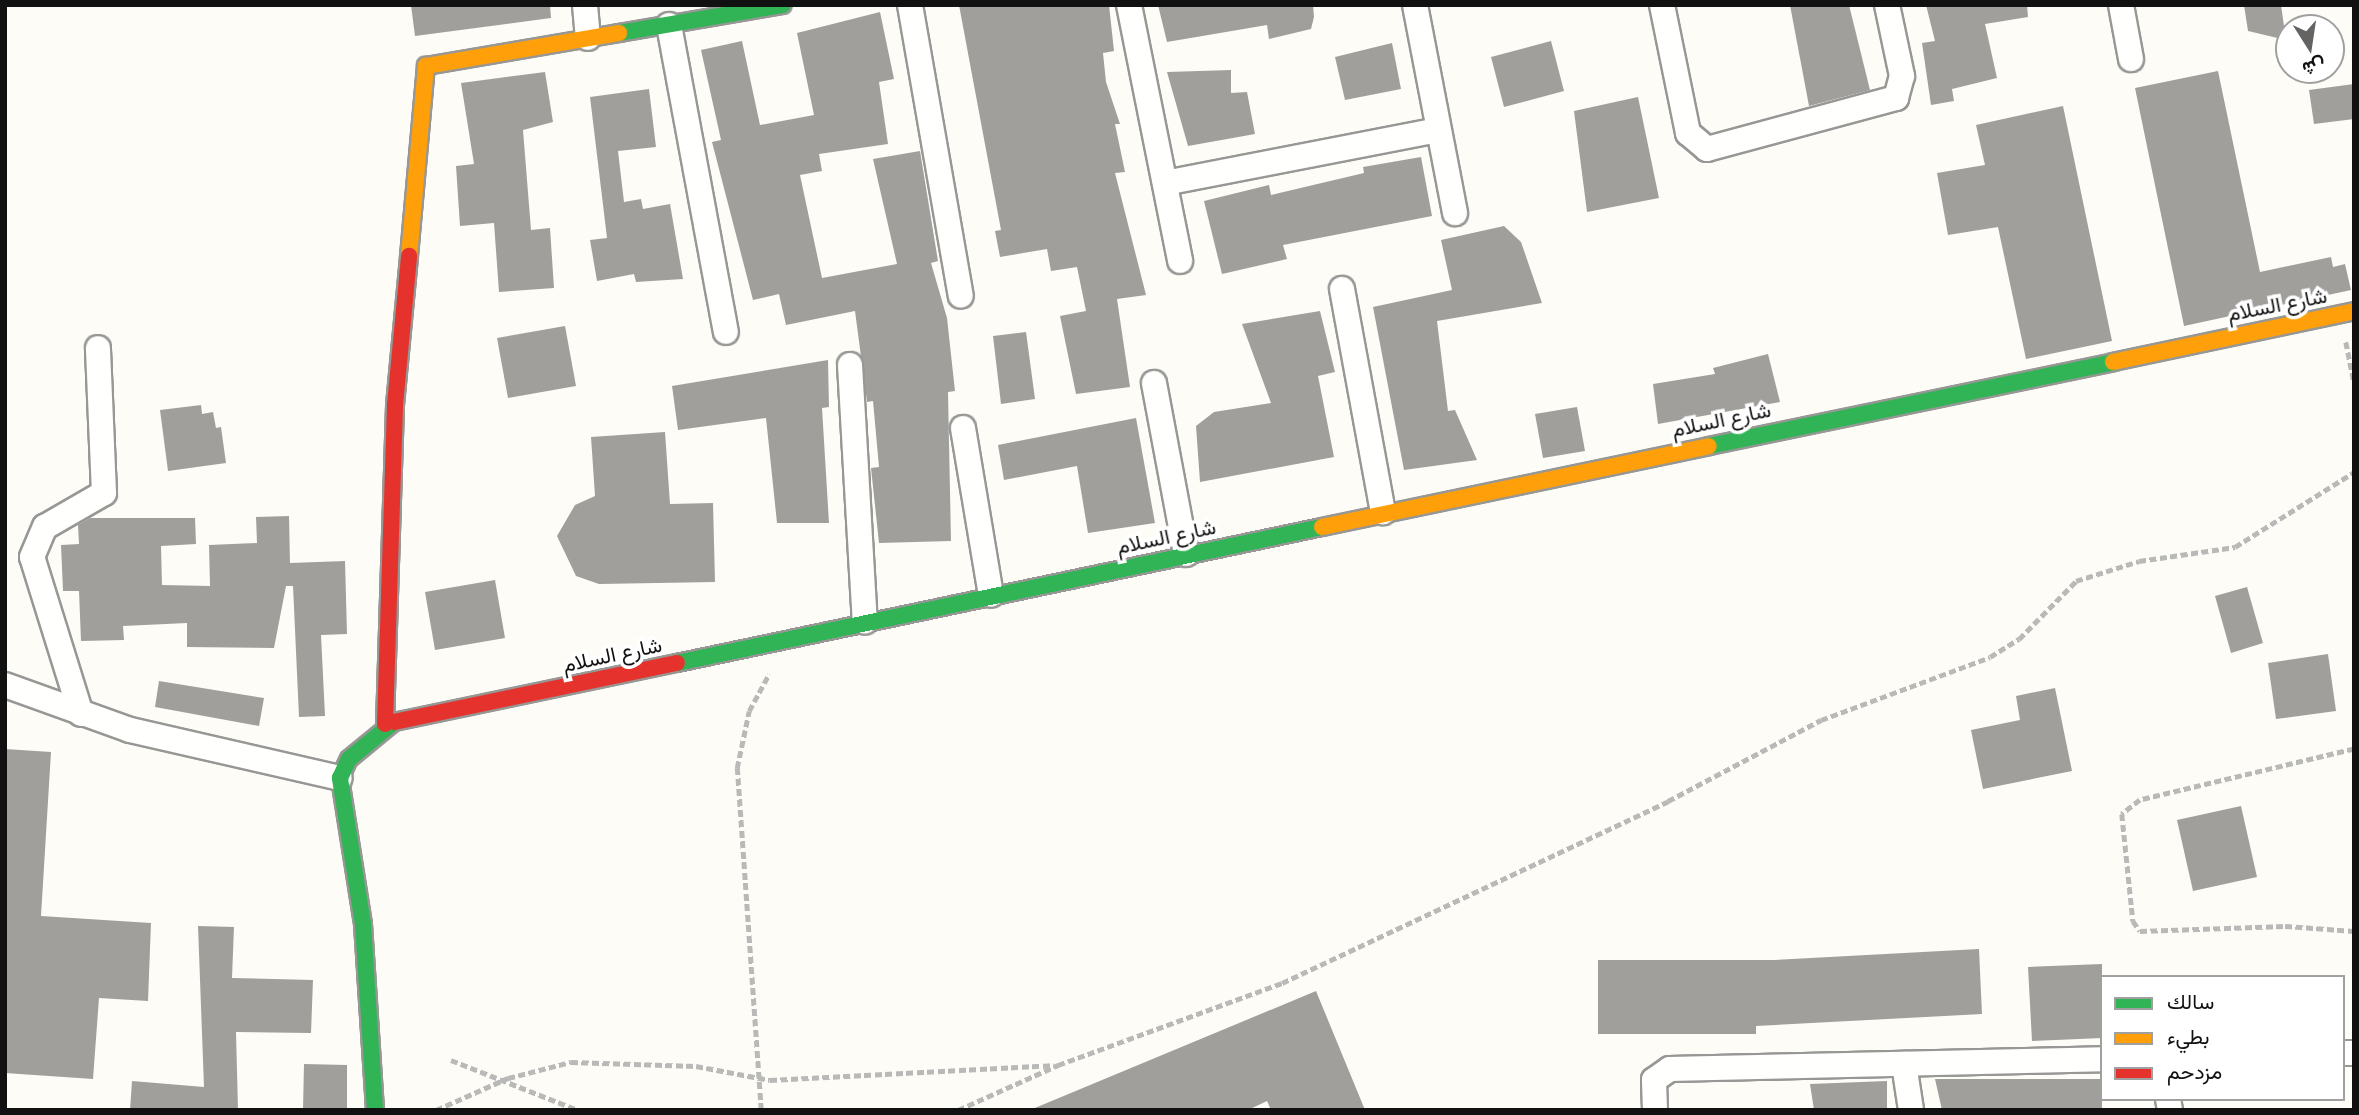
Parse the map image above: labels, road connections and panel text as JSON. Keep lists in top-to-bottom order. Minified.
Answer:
{"streets":{"main road":["شارع السلام"]},"legend":["سالك","بطيء","مزدحم"],"north":"bottom"}
